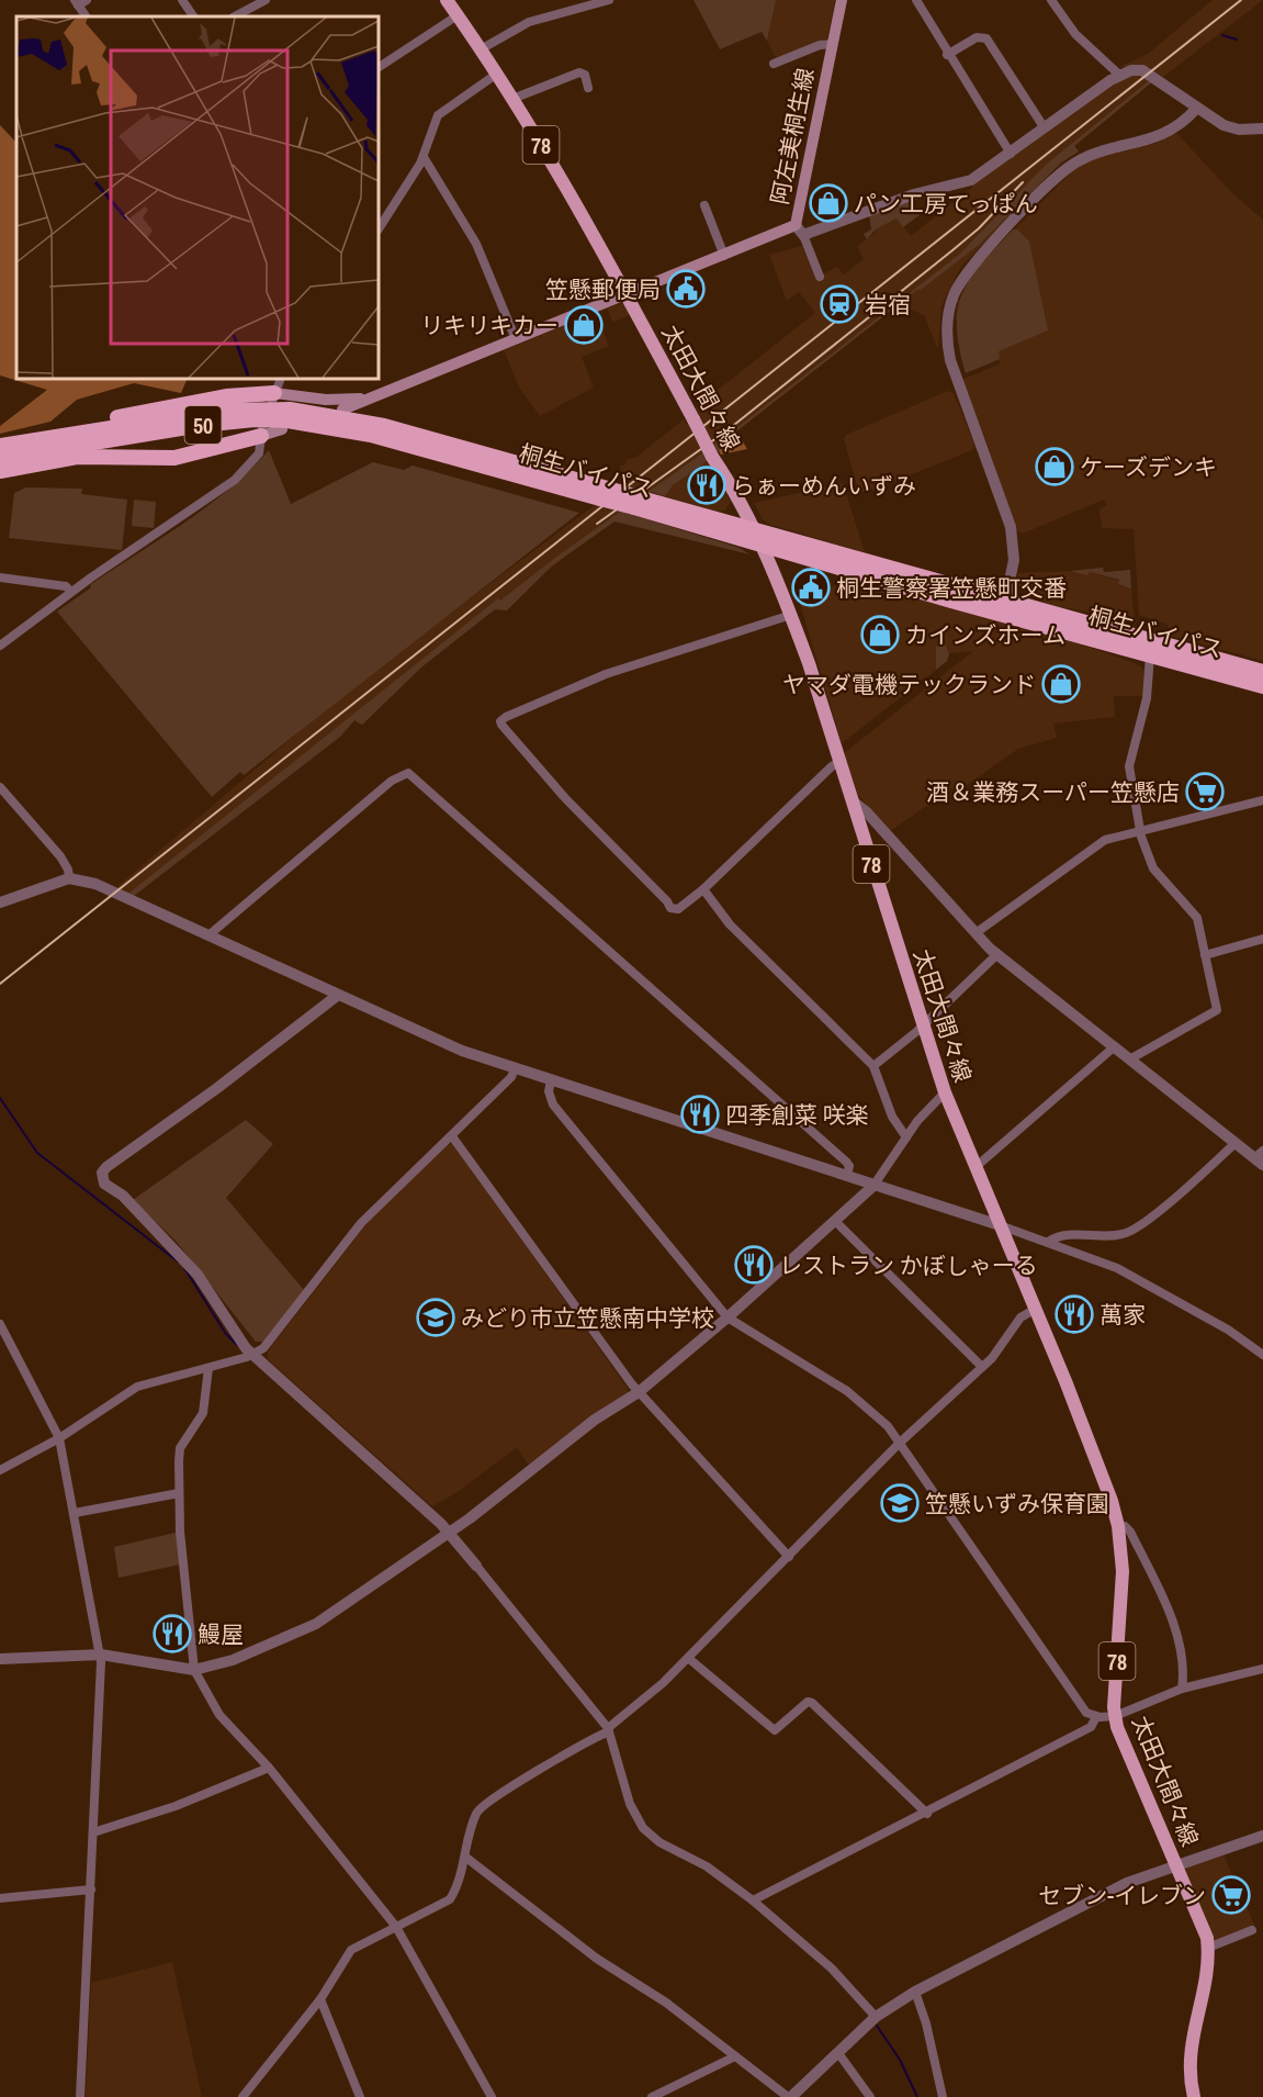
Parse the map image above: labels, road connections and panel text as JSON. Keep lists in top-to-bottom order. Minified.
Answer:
{"streets":{"highway":["50","桐生バイパス"],"main road":["阿左美桐生線","78","太田大間々線"]},"crossings":[["阿左美桐生線","太田大間々線"],["太田大間々線","桐生バイパス"]],"places":{"shop":["パン工房てっぱん","リキリキカー","ケーズデンキ","カインズホーム","ヤマダ電機テックランド"],"public building":["笠懸郵便局","桐生警察署笠懸町交番"],"station":["岩宿"],"restaurant":["らぁーめんいずみ","四季創菜 咲楽","レストラン かぼしゃーる","萬家","鰻屋"],"supermarket":["酒＆業務スーパー笠懸店","セブン-イレブン"],"school or university":["みどり市立笠懸南中学校","笠懸いずみ保育園"]}}
